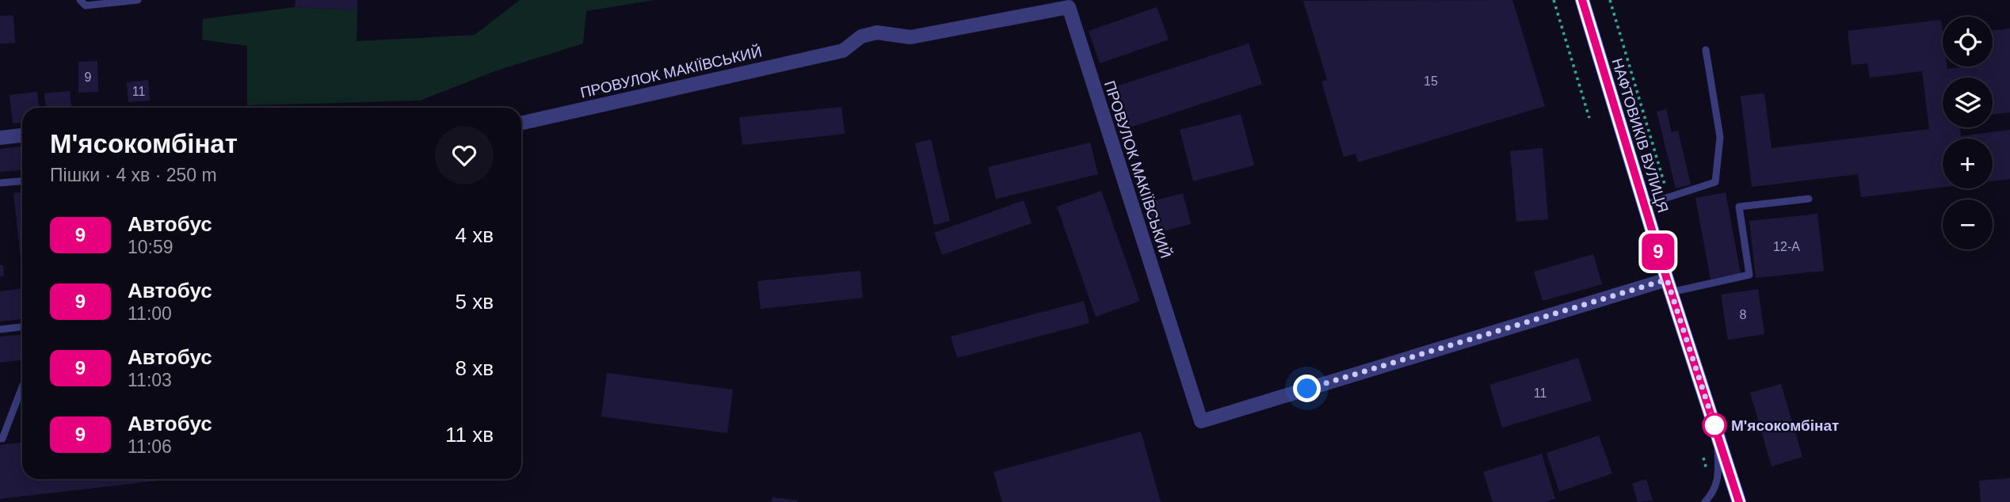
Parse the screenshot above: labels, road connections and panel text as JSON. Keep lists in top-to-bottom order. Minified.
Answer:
{"streets":{"street":["ПРОВУЛОК МАКІЇВСЬКИЙ","НАФТОВИКІВ ВУЛИЦЯ"]},"crossings":[["ПРОВУЛОК МАКІЇВСЬКИЙ","НАФТОВИКІВ ВУЛИЦЯ"]],"places":["М'ясокомбінат"],"lines":["bus line 9"],"house_numbers":["9","15","11","12-А","8","11"],"page":{"on_map":"9","map_buttons":["+","−"],"heading":["М'ясокомбінат","Пішки · 4 хв · 250 m"],"list":[{"mark":"9","name":"Автобус","note":"10:59","value":"4 хв"},{"mark":"9","name":"Автобус","note":"11:00","value":"5 хв"},{"mark":"9","name":"Автобус","note":"11:03","value":"8 хв"},{"mark":"9","name":"Автобус","note":"11:06","value":"11 хв"}]}}
